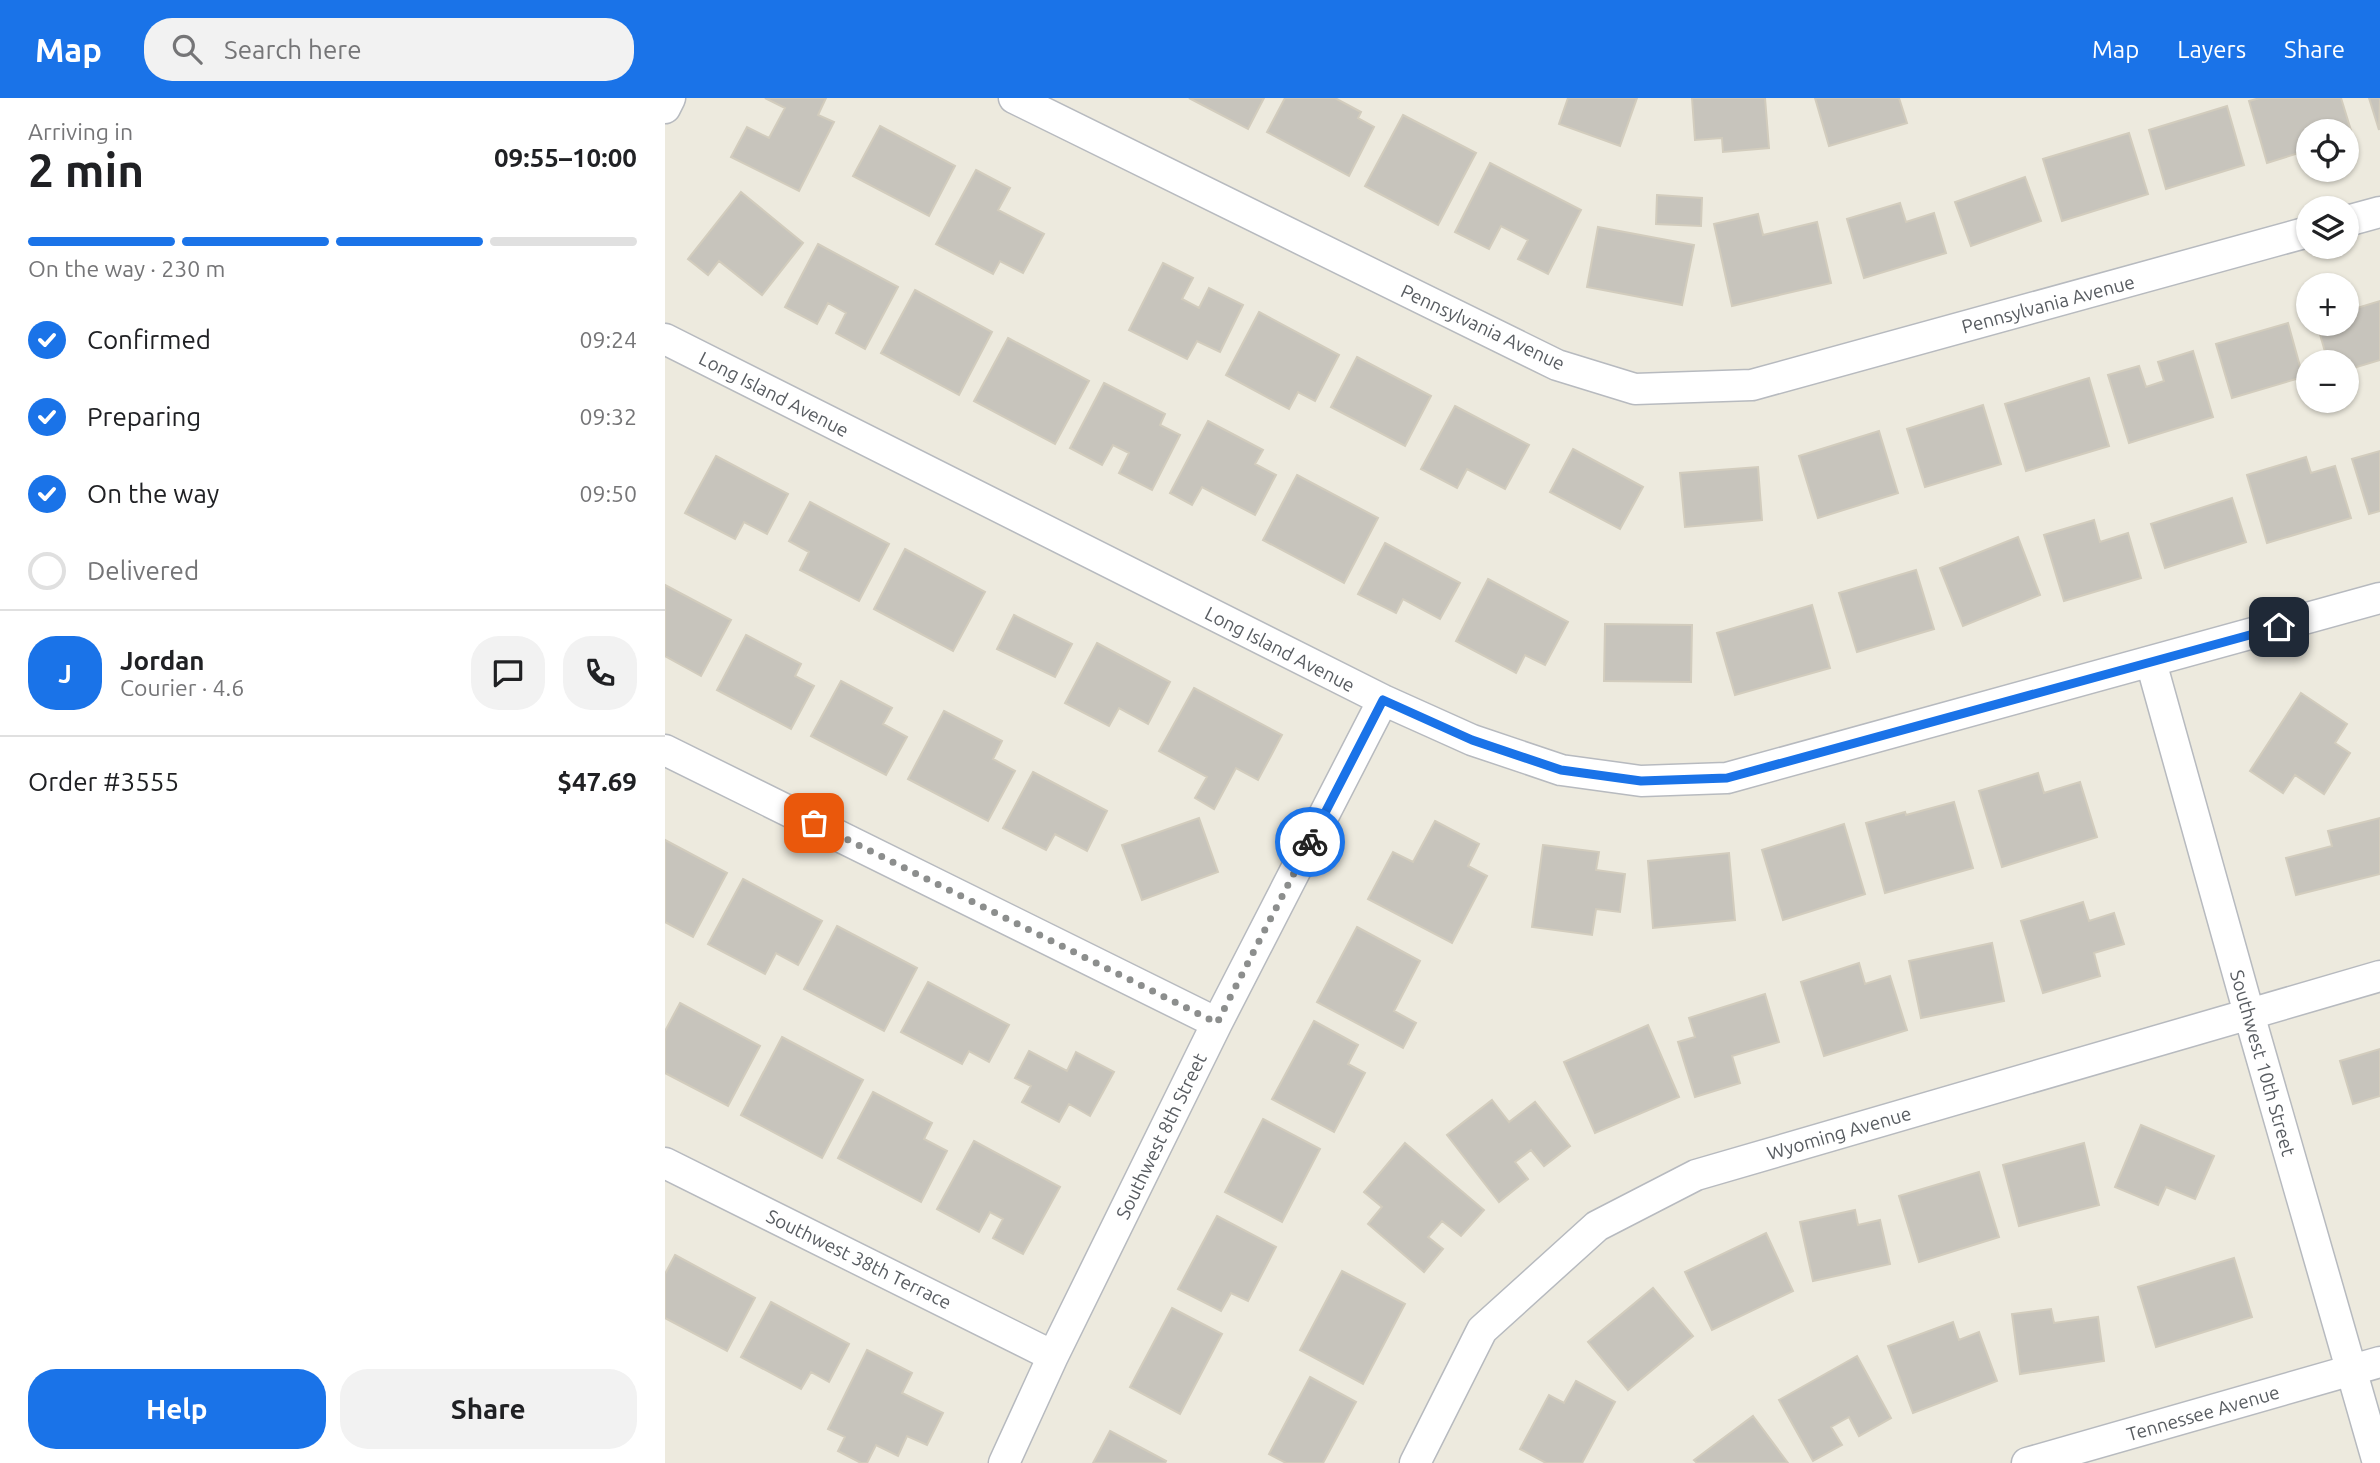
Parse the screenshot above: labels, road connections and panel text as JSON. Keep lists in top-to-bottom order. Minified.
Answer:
{"streets":{"street":["Pennsylvania Avenue","Long Island Avenue","Southwest 10th Street","Wyoming Avenue","Southwest 8th Street","Southwest 38th Terrace","Tennessee Avenue"]},"crossings":[["Long Island Avenue","Southwest 10th Street"],["Long Island Avenue","Southwest 8th Street"],["Southwest 10th Street","Wyoming Avenue"],["Southwest 10th Street","Tennessee Avenue"],["Southwest 8th Street","Southwest 38th Terrace"]],"page":{"header":"Map","search":"Search here","nav":["Map","Layers","Share"],"heading":["2 min","Arriving in","09:55–10:00"],"panel":["Jordan","Courier · 4.6","Order #3555","$47.69"],"map_buttons":["+","−"],"bar":"On the way · 230 m","list":[["Confirmed","09:24"],["Preparing","09:32"],["On the way","09:50"],"Delivered"],"round":"J","buttons":["Help","Share"]}}
